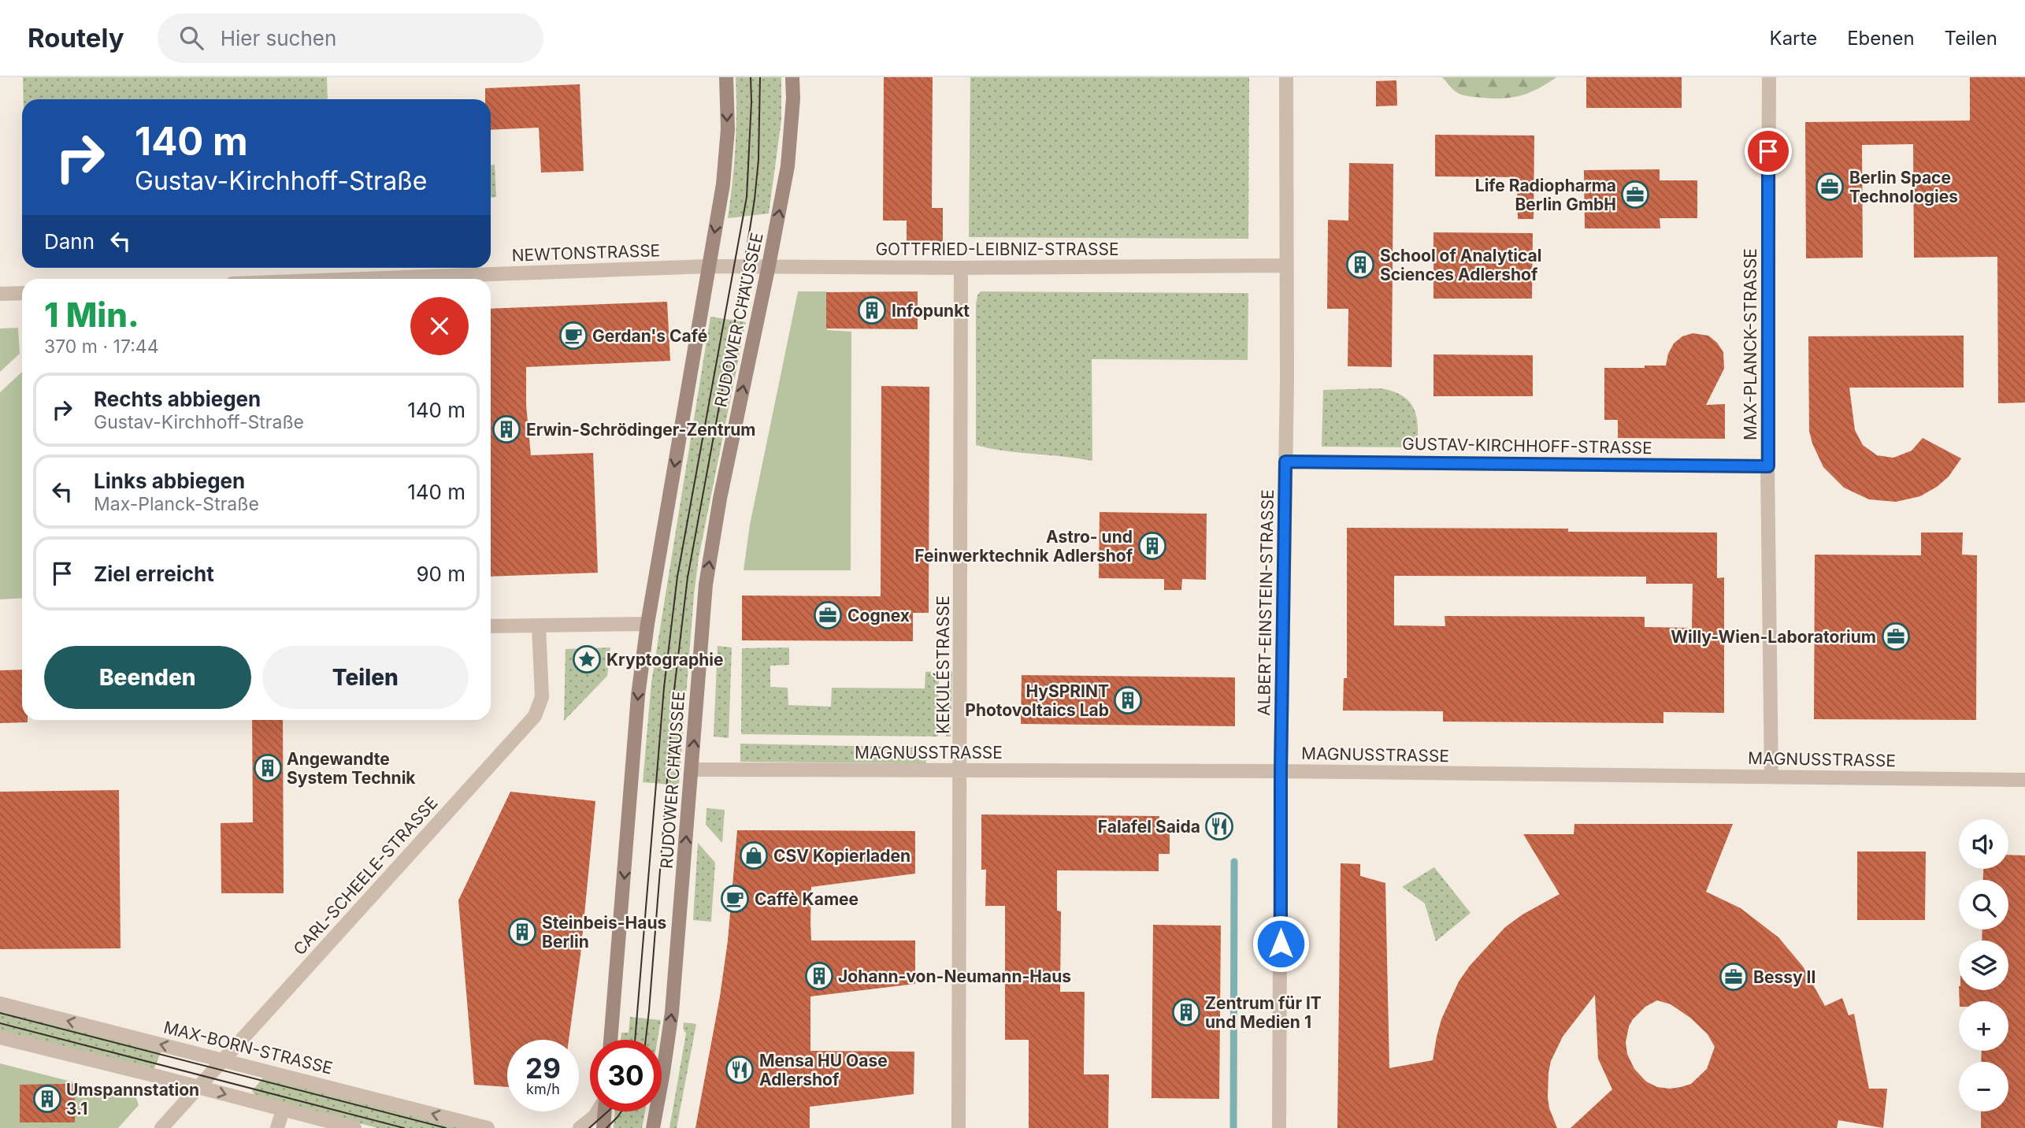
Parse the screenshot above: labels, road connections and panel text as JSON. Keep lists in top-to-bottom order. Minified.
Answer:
{"streets":{"main road":["RUDOWER CHAUSSEE"],"street":["GOTTFRIED-LEIBNIZ-STRASSE","NEWTONSTRASSE","MAX-PLANCK-STRASSE","GUSTAV-KIRCHHOFF-STRASSE","ALBERT-EINSTEIN-STRASSE","KEKULÉSTRASSE","MAGNUSSTRASSE","CARL-SCHEELE-STRASSE","MAX-BORN-STRASSE"]},"crossings":[["GOTTFRIED-LEIBNIZ-STRASSE","NEWTONSTRASSE"],["GOTTFRIED-LEIBNIZ-STRASSE","RUDOWER CHAUSSEE"],["GOTTFRIED-LEIBNIZ-STRASSE","ALBERT-EINSTEIN-STRASSE"],["GOTTFRIED-LEIBNIZ-STRASSE","KEKULÉSTRASSE"],["RUDOWER CHAUSSEE","MAGNUSSTRASSE"],["MAX-PLANCK-STRASSE","GUSTAV-KIRCHHOFF-STRASSE"],["MAX-PLANCK-STRASSE","MAGNUSSTRASSE"],["GUSTAV-KIRCHHOFF-STRASSE","ALBERT-EINSTEIN-STRASSE"],["ALBERT-EINSTEIN-STRASSE","MAGNUSSTRASSE"],["KEKULÉSTRASSE","MAGNUSSTRASSE"],["CARL-SCHEELE-STRASSE","MAX-BORN-STRASSE"]],"places":{"office":["Berlin Space Technologies","Life Radiopharma Berlin GmbH","Cognex","Willy-Wien-Laboratorium","Bessy II"],"building":["School of Analytical Sciences Adlershof","Infopunkt","Erwin-Schrödinger-Zentrum","Astro- und Feinwerktechnik Adlershof","HySPRINT Photovoltaics Lab","Angewandte System Technik","Steinbeis-Haus Berlin","Johann-von-Neumann-Haus","Zentrum für IT und Medien 1","Umspannstation 3.1"],"cafe":["Gerdan's Café","Caffè Kamee"],"place":["Kryptographie"],"restaurant":["Falafel Saida","Mensa HU Oase Adlershof"],"shop":["CSV Kopierladen"]},"page":{"header":"Routely","search":"Hier suchen","nav":["Karte","Ebenen","Teilen"],"turn":["140 m","Gustav-Kirchhoff-Straße"],"then":"Dann","heading":["1 Min.","370 m · 17:44"],"list":[{"name":"Rechts abbiegen","note":"Gustav-Kirchhoff-Straße","value":"140 m"},{"name":"Links abbiegen","note":"Max-Planck-Straße","value":"140 m"},{"name":"Ziel erreicht","value":"90 m"}],"buttons":["Beenden","Teilen"],"map_buttons":["+","−"],"speed":"29 km/h","limit":"30"}}
